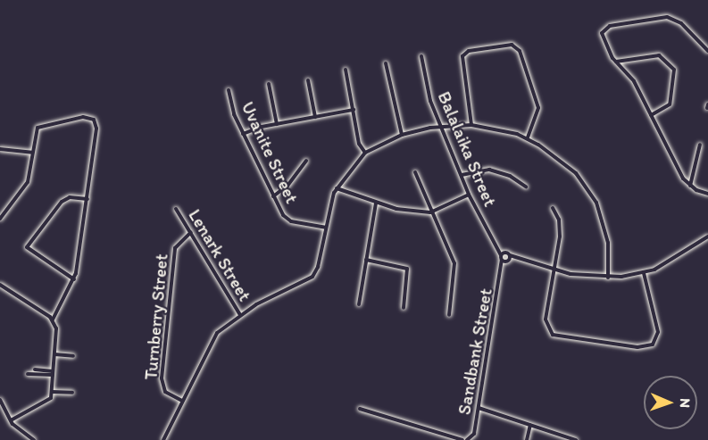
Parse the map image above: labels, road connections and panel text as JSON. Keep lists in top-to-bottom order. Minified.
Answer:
{"streets":{"street":["Balalaika Street","Uvanite Street","Lenark Street","Turnberry Street","Sandbank Street"]},"crossings":[["Balalaika Street","Sandbank Street"],["Lenark Street","Turnberry Street"]],"north":"right"}
